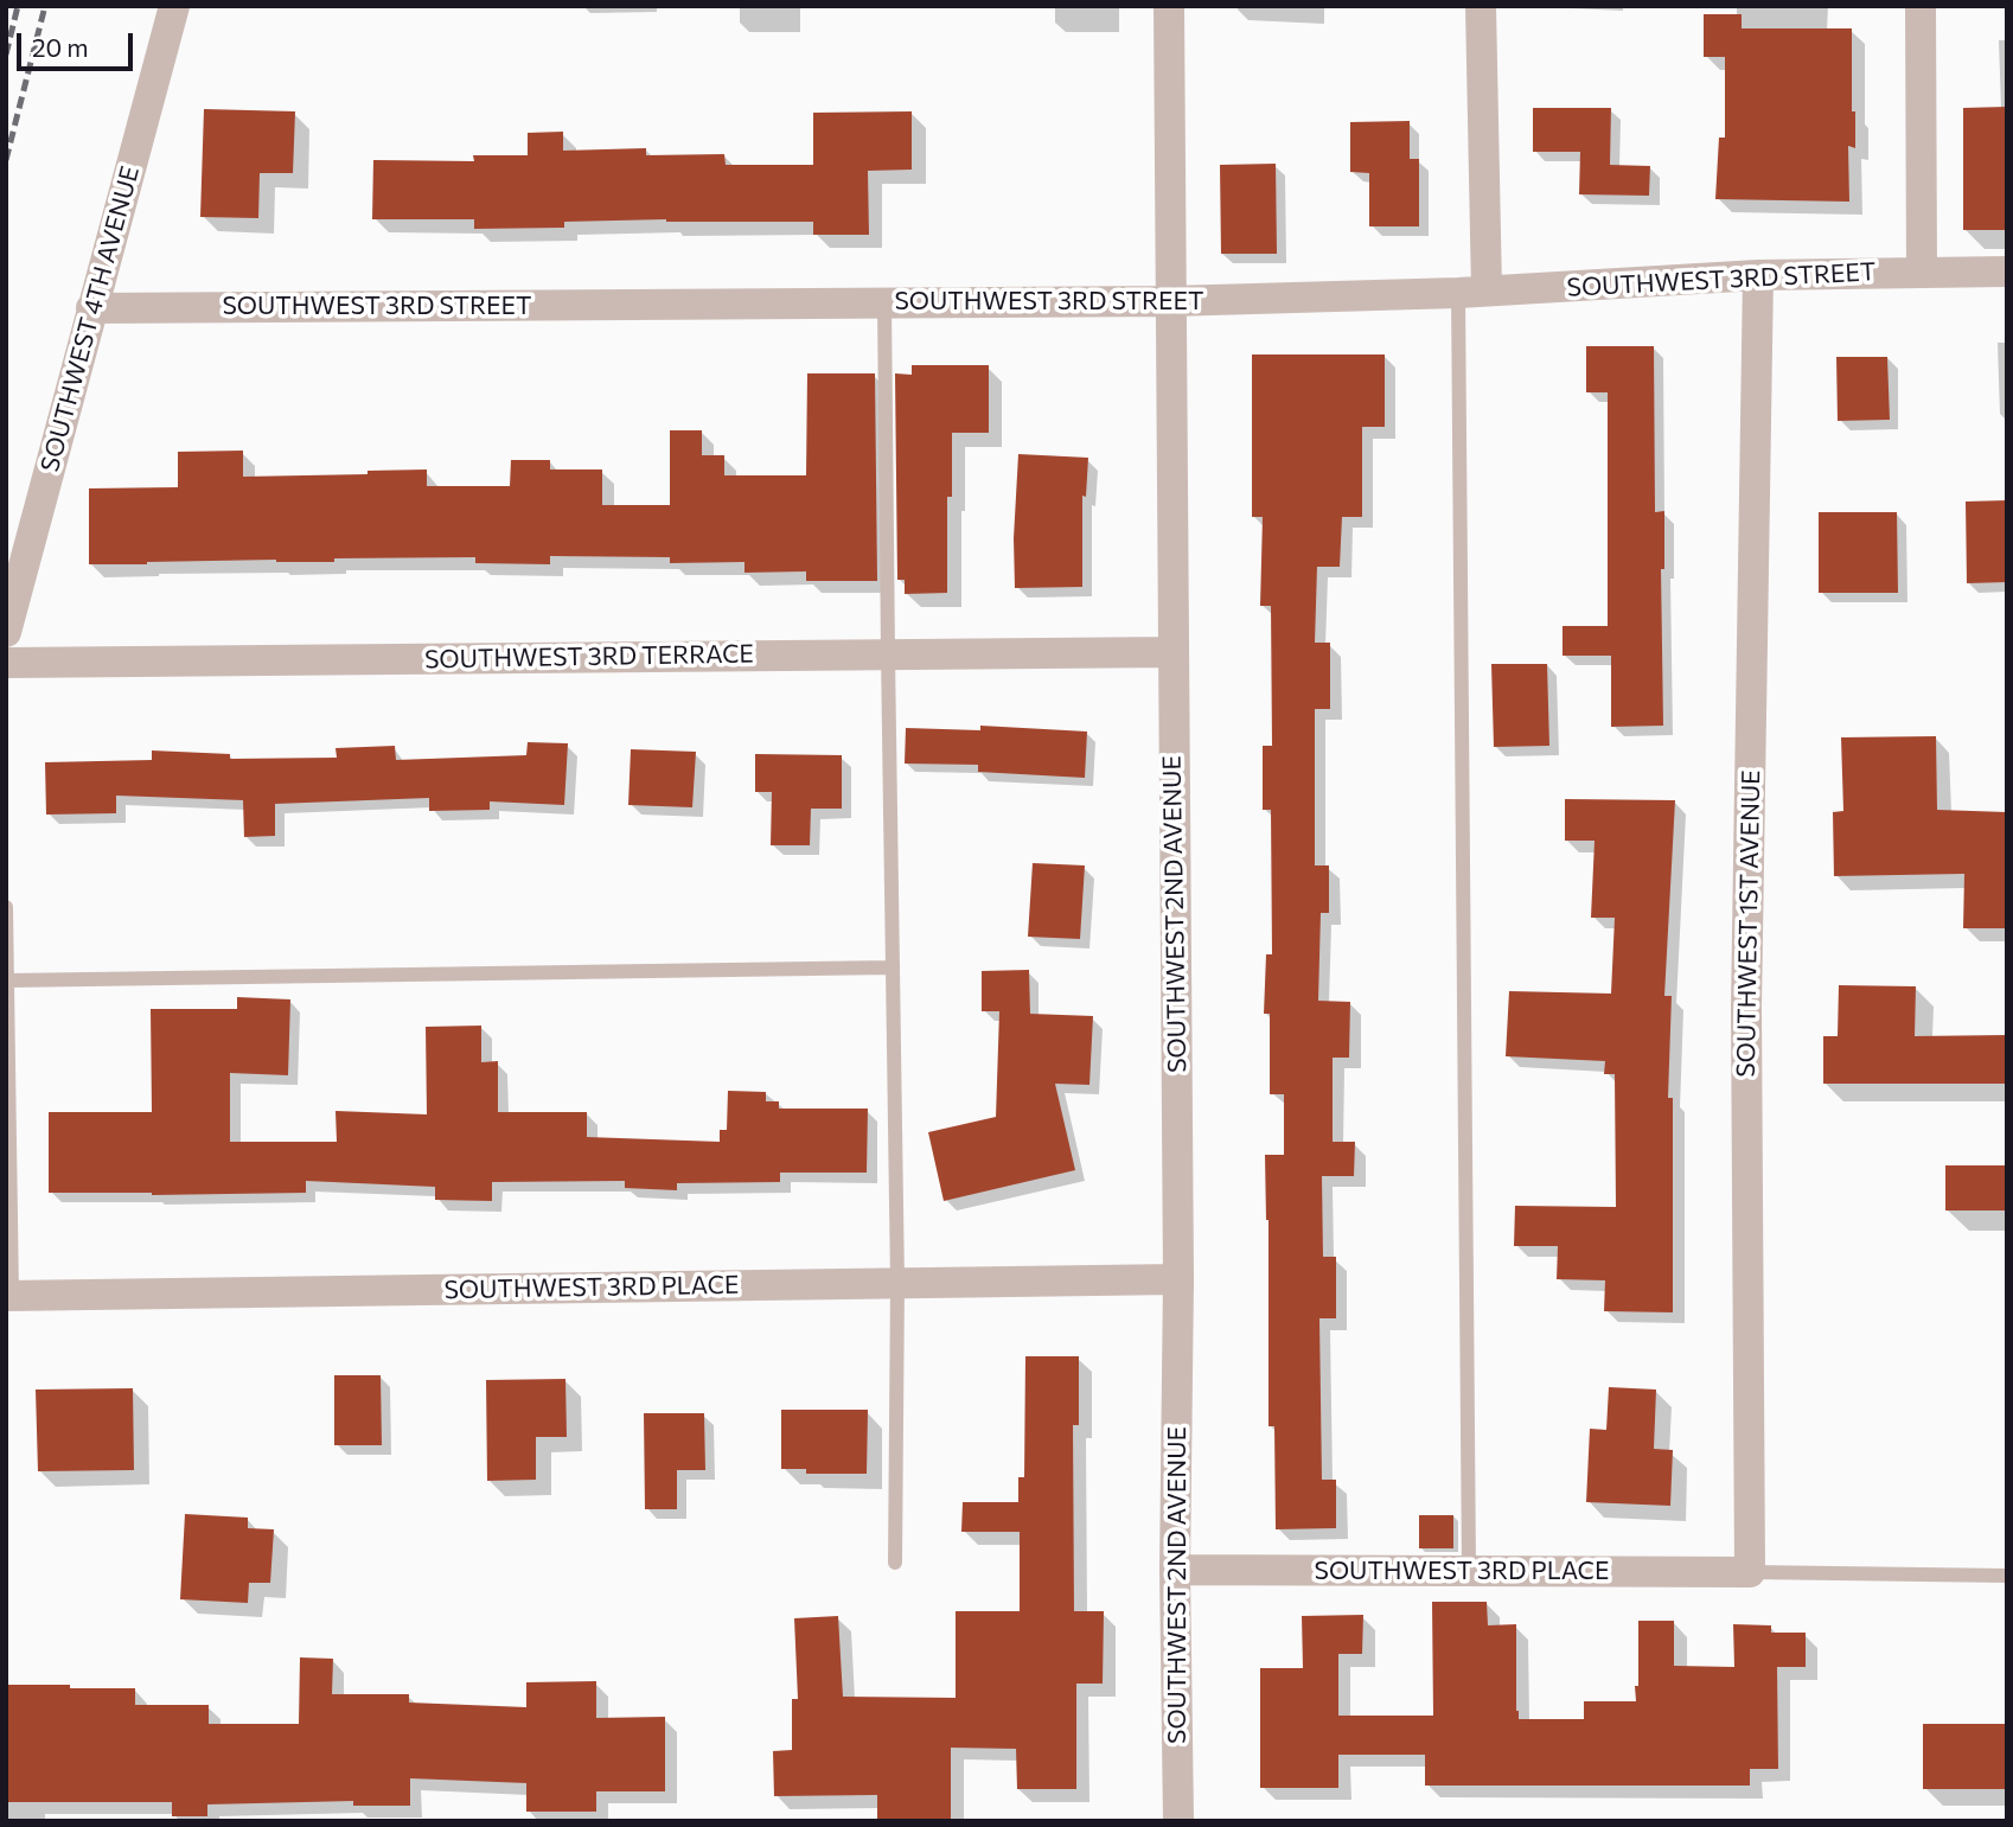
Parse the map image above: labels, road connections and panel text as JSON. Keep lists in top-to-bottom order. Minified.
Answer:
{"streets":{"street":["SOUTHWEST 3RD STREET","SOUTHWEST 4TH AVENUE","SOUTHWEST 3RD TERRACE","SOUTHWEST 2ND AVENUE","SOUTHWEST 1ST AVENUE","SOUTHWEST 3RD PLACE"]},"crossings":[["SOUTHWEST 3RD STREET","SOUTHWEST 4TH AVENUE"],["SOUTHWEST 3RD STREET","SOUTHWEST 2ND AVENUE"],["SOUTHWEST 3RD STREET","SOUTHWEST 1ST AVENUE"],["SOUTHWEST 3RD TERRACE","SOUTHWEST 2ND AVENUE"],["SOUTHWEST 2ND AVENUE","SOUTHWEST 3RD PLACE"],["SOUTHWEST 1ST AVENUE","SOUTHWEST 3RD PLACE"]],"scale_bar":"20 m"}
